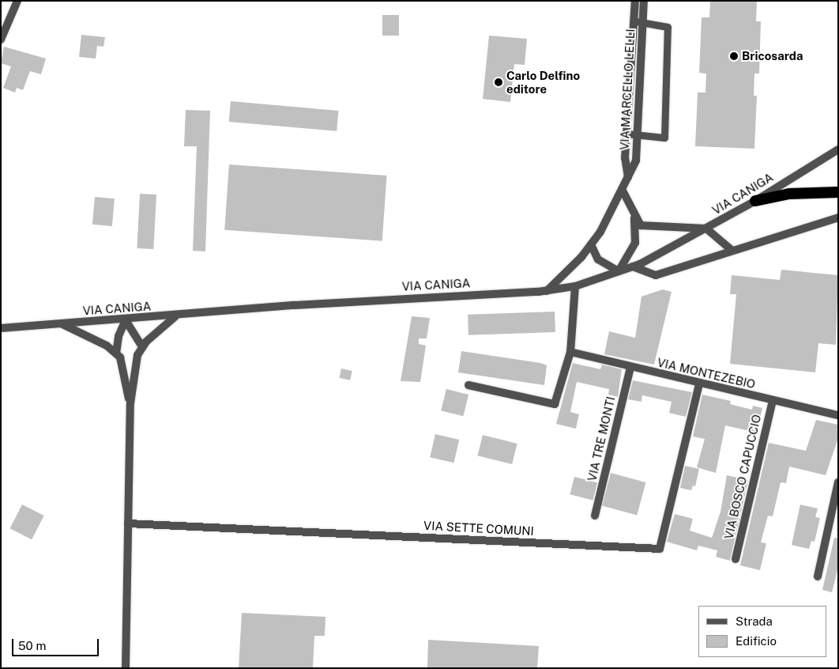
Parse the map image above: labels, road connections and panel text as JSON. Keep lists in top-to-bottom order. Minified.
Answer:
{"streets":{"street":["VIA MARCELLO LELLI","VIA CANIGA","VIA MONTEZEBIO","VIA TRE MONTI","VIA BOSCO CAPUCCIO","VIA SETTE COMUNI"]},"crossings":[["VIA MARCELLO LELLI","VIA CANIGA"],["VIA MONTEZEBIO","VIA TRE MONTI"],["VIA MONTEZEBIO","VIA BOSCO CAPUCCIO"],["VIA MONTEZEBIO","VIA SETTE COMUNI"]],"places":["Bricosarda","Carlo Delfino editore"],"legend":["Strada","Edificio"],"scale_bar":"50 m"}
